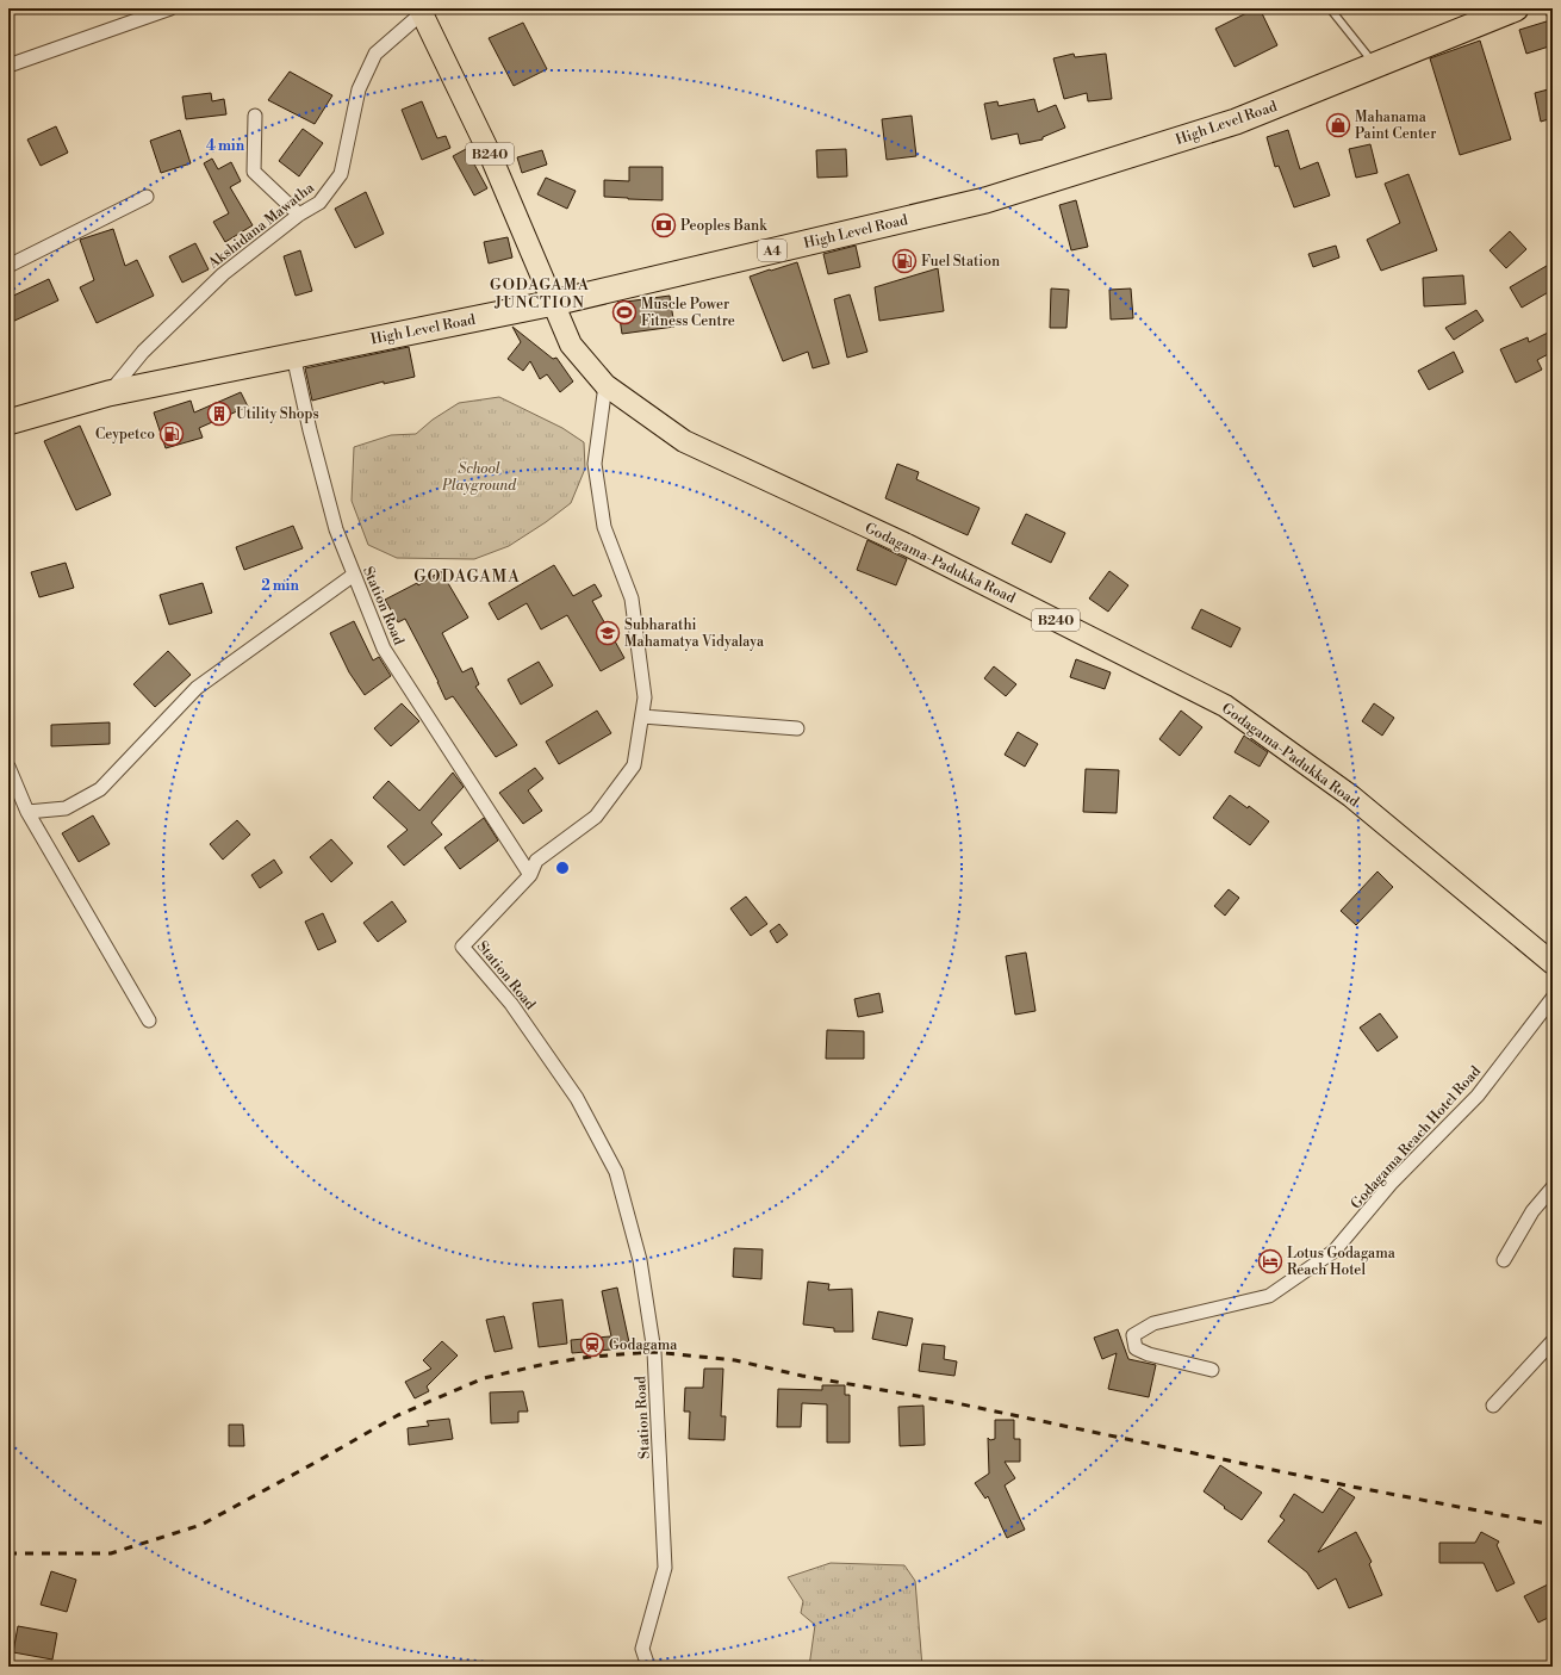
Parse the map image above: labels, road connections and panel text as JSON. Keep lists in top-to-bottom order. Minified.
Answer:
{"streets":{"highway":["High Level Road","A4"],"main road":["B240","Godagama-Padukka Road"],"street":["Akshidana Mawatha","Station Road","Godagama Reach Hotel Road"]},"crossings":[["High Level Road","B240"],["High Level Road","Akshidana Mawatha"],["High Level Road","Godagama-Padukka Road"],["High Level Road","Station Road"],["B240","Akshidana Mawatha"],["B240","Godagama-Padukka Road"]],"districts":["GODAGAMA JUNCTION","GODAGAMA"],"parks":["School Playground"],"places":{"shop":["Mahanama Paint Center"],"bank":["Peoples Bank"],"fuel station":["Fuel Station","Ceypetco"],"sports":["Muscle Power Fitness Centre"],"building":["Utility Shops"],"school or university":["Subharathi Mahamatya Vidyalaya"],"hotel":["Lotus Godagama Reach Hotel"],"station":["Godagama"]},"rings":["4 min","2 min"]}
